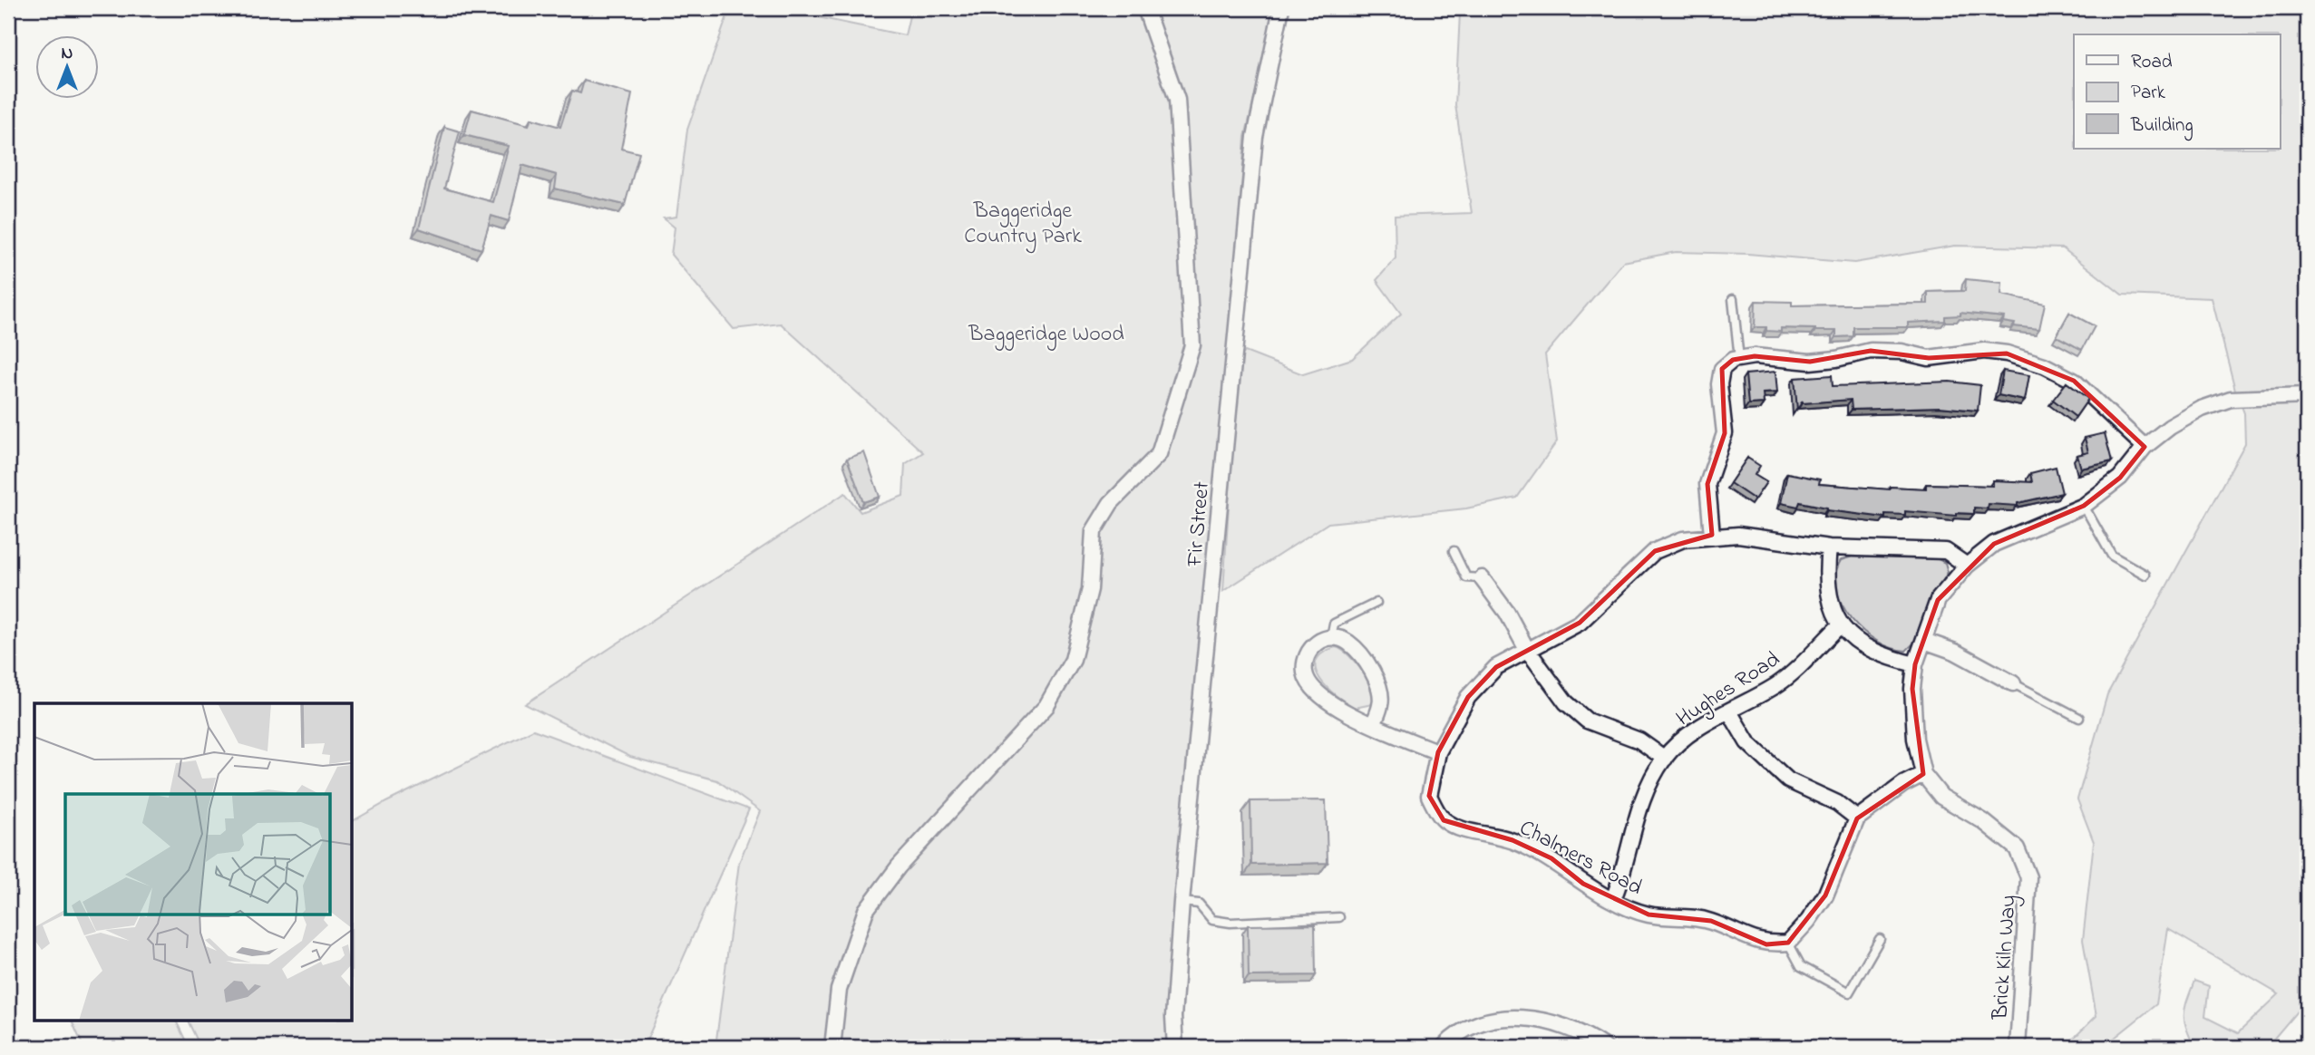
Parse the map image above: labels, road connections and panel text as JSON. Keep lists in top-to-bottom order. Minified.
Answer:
{"streets":{"street":["Fir Street","Hughes Road","Chalmers Road","Brick Kiln Way"]},"crossings":[["Hughes Road","Chalmers Road"],["Chalmers Road","Brick Kiln Way"]],"parks":["Baggeridge Country Park","Baggeridge Wood"],"legend":["Road","Park","Building"],"north":"top"}
